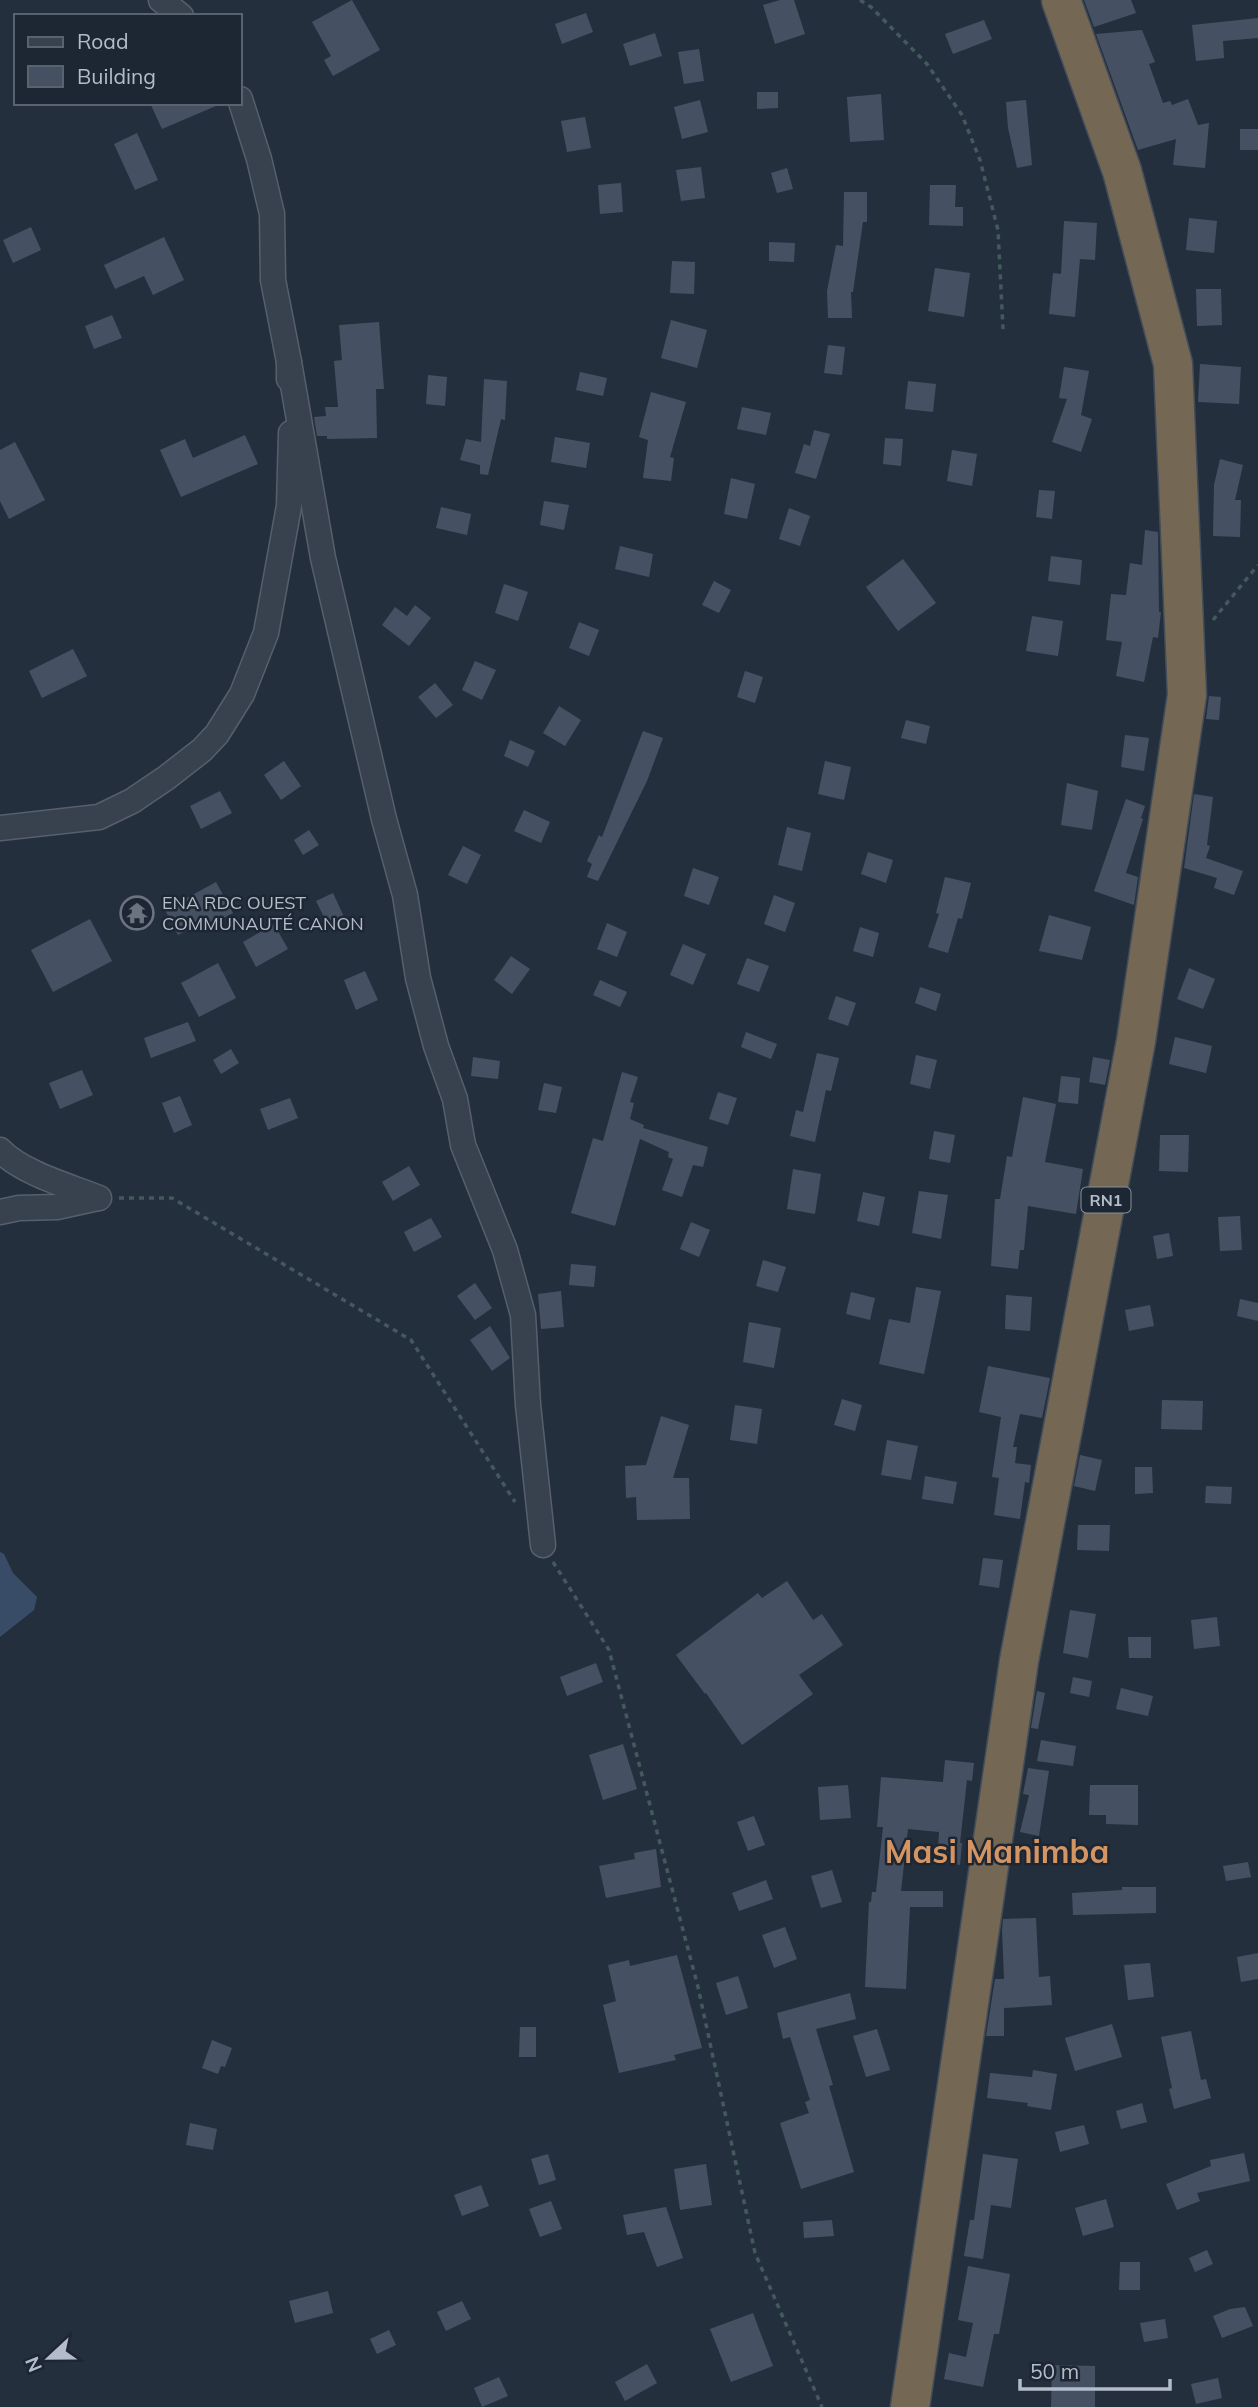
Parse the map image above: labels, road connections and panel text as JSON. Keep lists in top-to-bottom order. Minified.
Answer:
{"streets":{"highway":["RN1"]},"districts":["Masi Manimba"],"places":{"temple":["ENA RDC OUEST COMMUNAUTÉ CANON"]},"legend":["Road","Building"],"scale_bar":"50 m","north":"left"}
